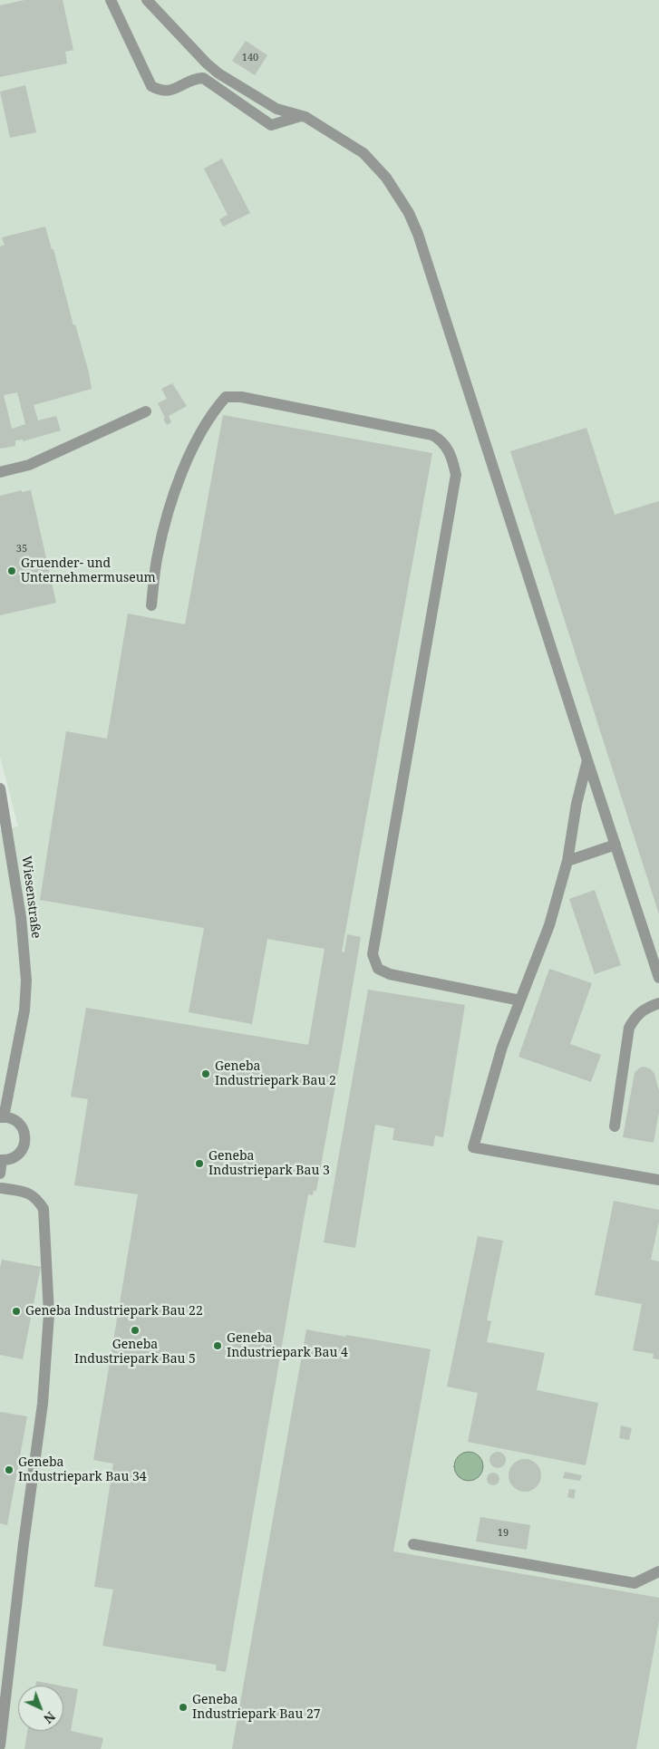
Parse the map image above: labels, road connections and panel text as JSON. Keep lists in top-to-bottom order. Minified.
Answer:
{"streets":{"street":["Wiesenstraße"]},"places":["Gruender- und Unternehmermuseum","Geneba Industriepark Bau 2","Geneba Industriepark Bau 3","Geneba Industriepark Bau 22","Geneba Industriepark Bau 5","Geneba Industriepark Bau 4","Geneba Industriepark Bau 34","Geneba Industriepark Bau 27"],"house_numbers":["140","35","19"],"north":"bottom right"}
